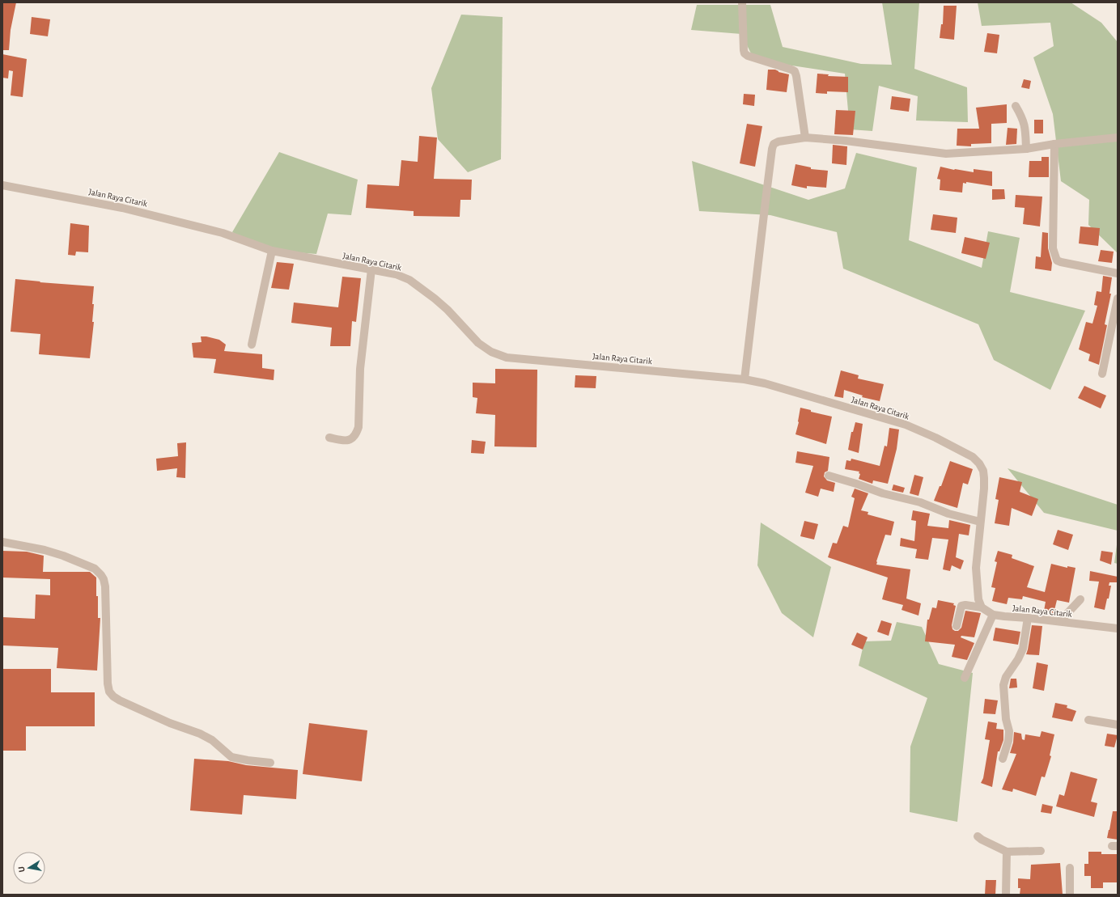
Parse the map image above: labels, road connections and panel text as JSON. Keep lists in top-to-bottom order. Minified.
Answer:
{"streets":{"street":["Jalan Raya Citarik"]},"north":"left"}
